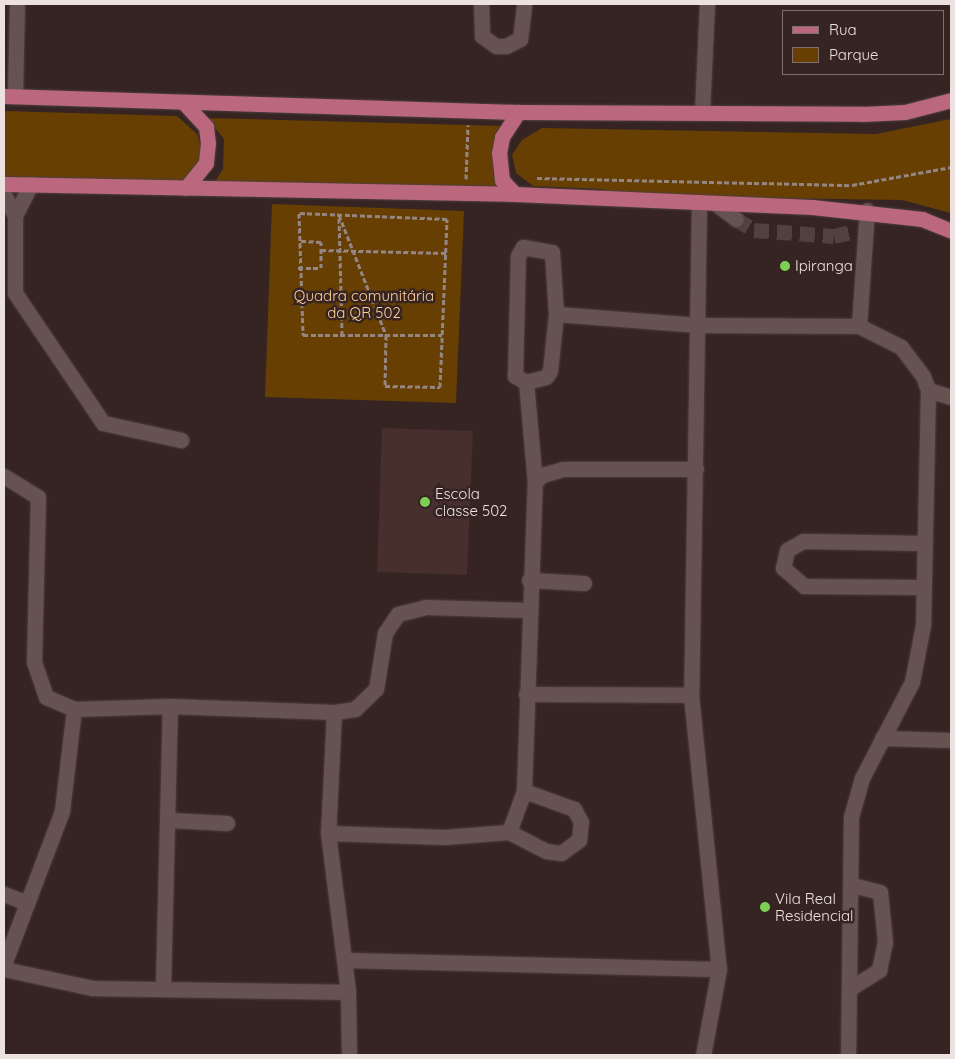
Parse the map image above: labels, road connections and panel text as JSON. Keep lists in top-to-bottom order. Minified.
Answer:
{"parks":["Quadra comunitária da QR 502"],"places":["Ipiranga","Escola classe 502","Vila Real Residencial"],"legend":["Rua","Parque"]}
